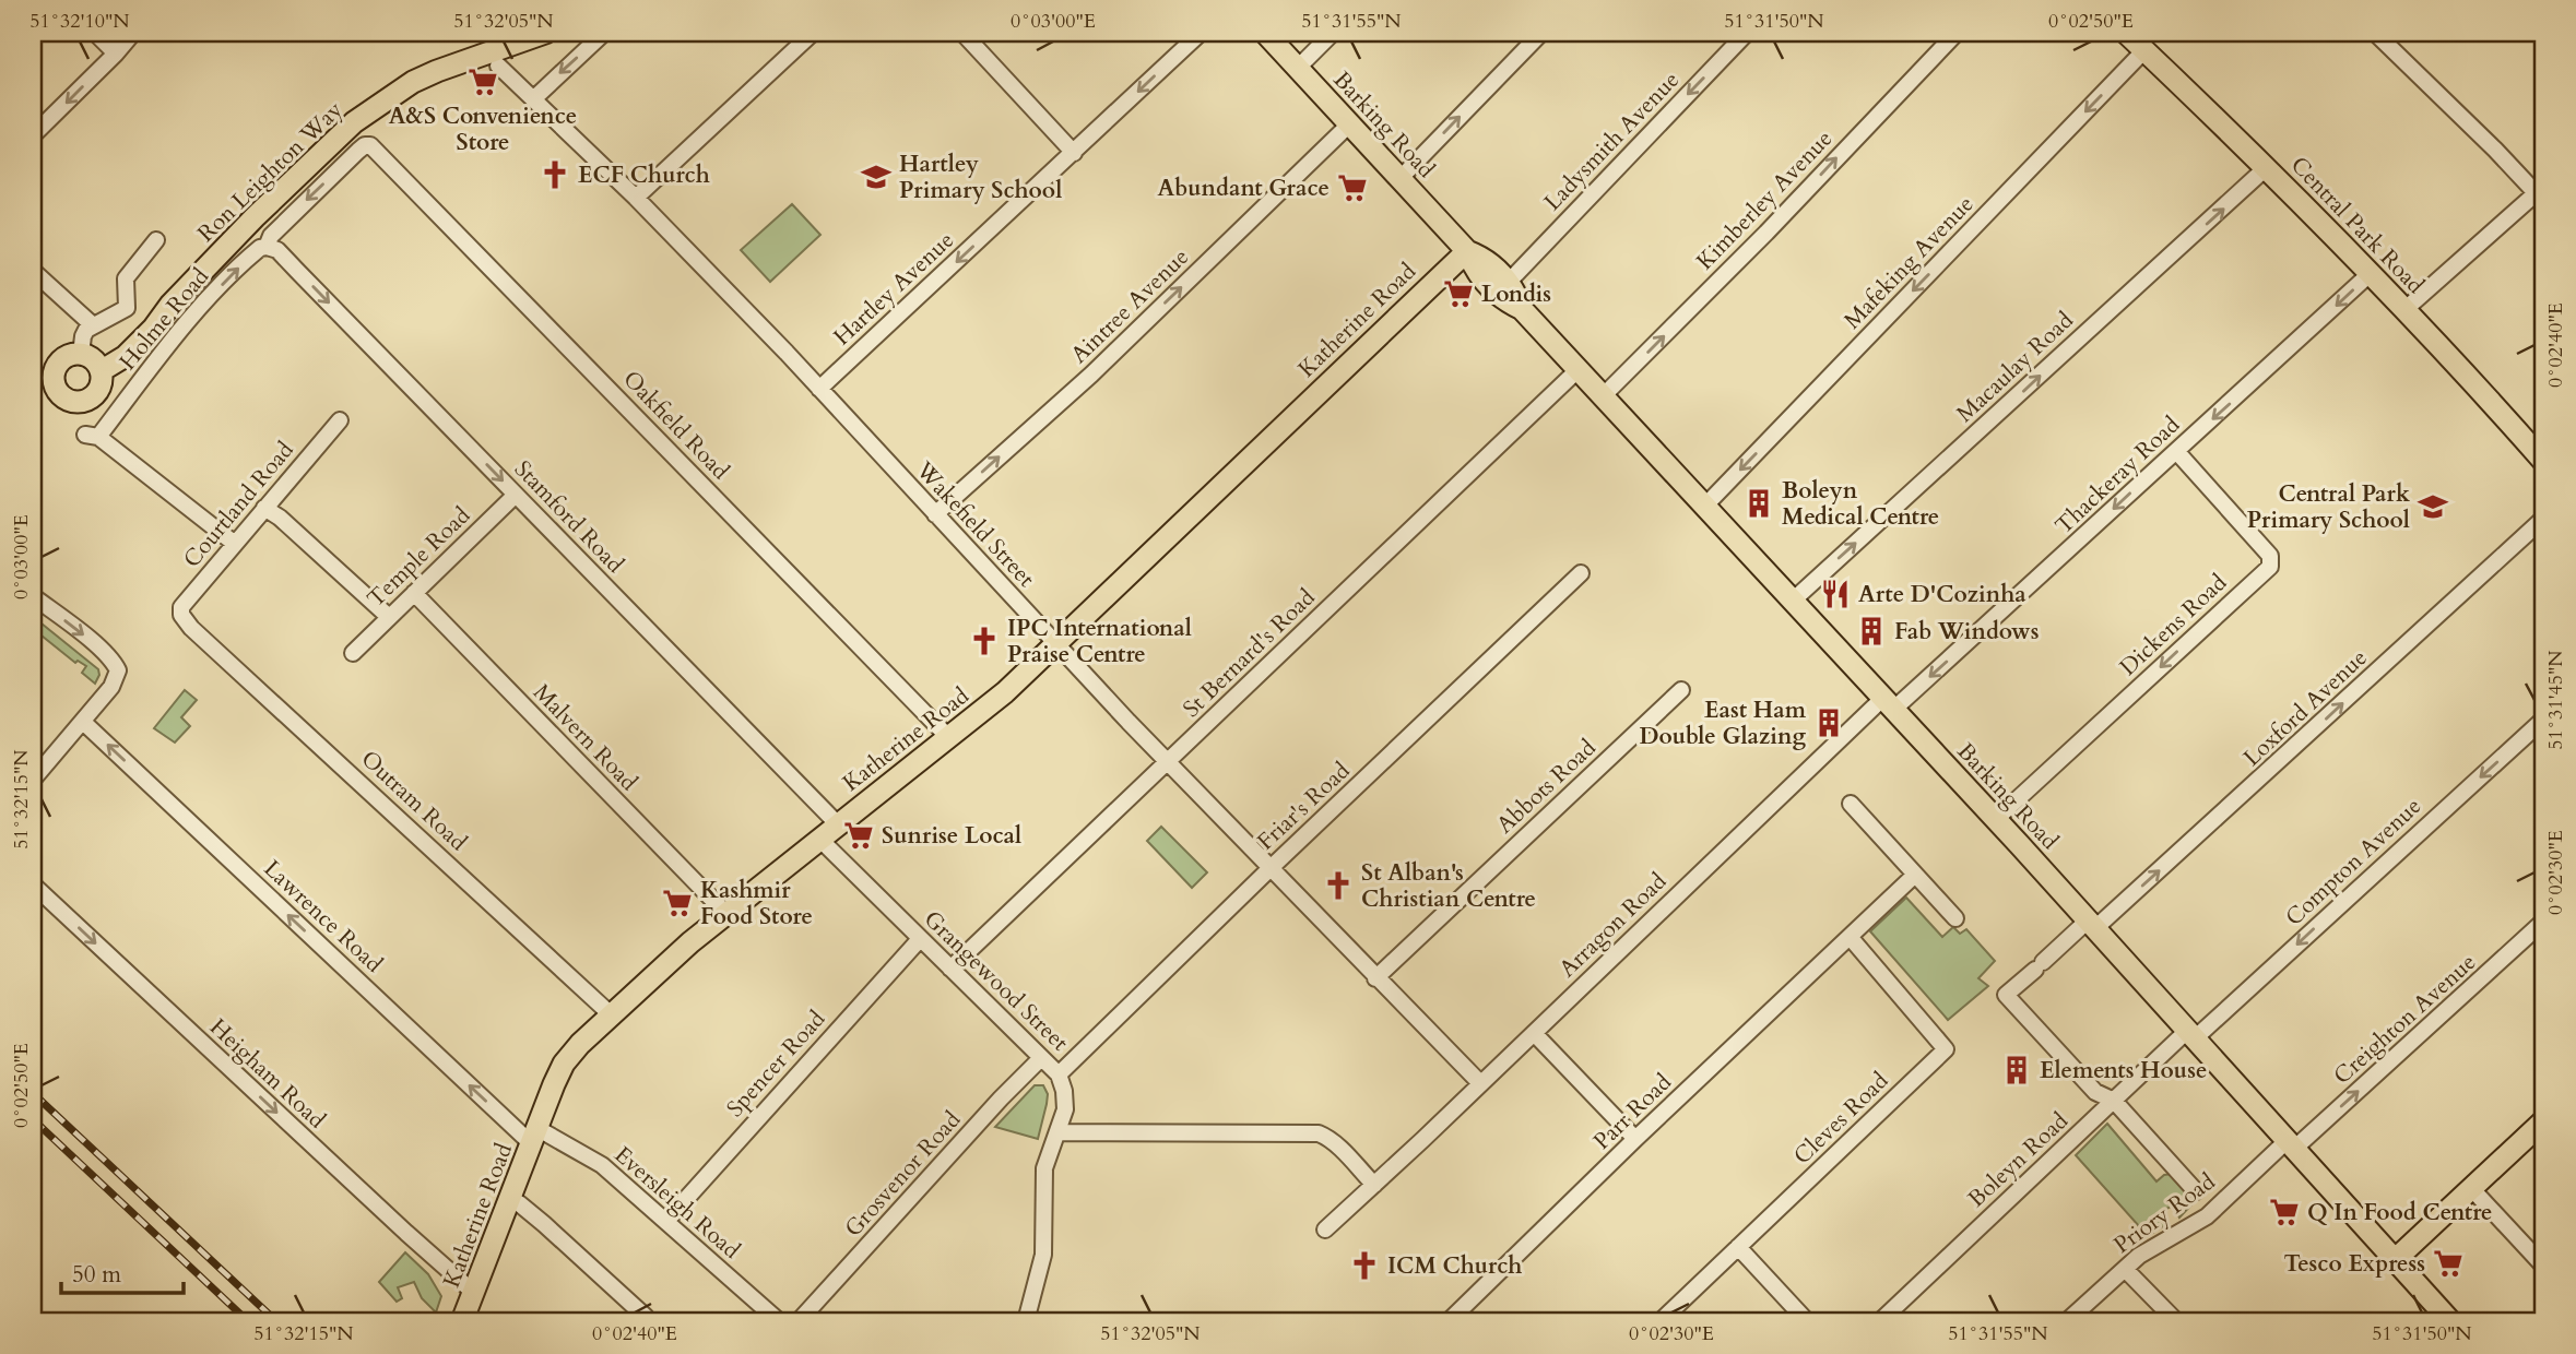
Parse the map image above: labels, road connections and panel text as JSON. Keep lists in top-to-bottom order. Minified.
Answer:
{"streets":{"main road":["Barking Road","Ron Leighton Way","Central Park Road","Katherine Road"],"street":["Ladysmith Avenue","Kimberley Avenue","Mafeking Avenue","Hartley Avenue","Aintree Avenue","Holme Road","Macaulay Road","Oakfield Road","Thackeray Road","Courtland Road","Stamford Road","Wakefield Street","Temple Road","Dickens Road","St Bernard's Road","Loxford Avenue","Malvern Road","Abbots Road","Outram Road","Friar's Road","Compton Avenue","Lawrence Road","Arragon Road","Grangewood Street","Creighton Avenue","Spencer Road","Heigham Road","Parr Road","Cleves Road","Boleyn Road","Grosvenor Road","Eversleigh Road","Priory Road"]},"crossings":[["Barking Road","Ladysmith Avenue"],["Barking Road","Kimberley Avenue"],["Barking Road","Mafeking Avenue"],["Barking Road","Aintree Avenue"],["Barking Road","Katherine Road"],["Barking Road","Macaulay Road"],["Barking Road","Thackeray Road"],["Barking Road","Dickens Road"],["Barking Road","St Bernard's Road"],["Barking Road","Loxford Avenue"],["Barking Road","Compton Avenue"],["Barking Road","Arragon Road"],["Barking Road","Creighton Avenue"],["Barking Road","Boleyn Road"],["Barking Road","Priory Road"],["Central Park Road","Mafeking Avenue"],["Central Park Road","Macaulay Road"],["Central Park Road","Thackeray Road"],["Hartley Avenue","Wakefield Street"],["Aintree Avenue","Wakefield Street"],["Holme Road","Oakfield Road"],["Holme Road","Courtland Road"],["Holme Road","Stamford Road"],["Katherine Road","Oakfield Road"],["Katherine Road","Stamford Road"],["Katherine Road","Wakefield Street"],["Katherine Road","Malvern Road"],["Katherine Road","Outram Road"],["Katherine Road","Lawrence Road"],["Katherine Road","Grangewood Street"],["Katherine Road","Heigham Road"],["Katherine Road","Eversleigh Road"],["Thackeray Road","Dickens Road"],["Thackeray Road","Arragon Road"],["Courtland Road","Outram Road"],["Stamford Road","Temple Road"],["Wakefield Street","St Bernard's Road"],["Wakefield Street","Abbots Road"],["Wakefield Street","Friar's Road"],["Wakefield Street","Arragon Road"],["Temple Road","Malvern Road"],["St Bernard's Road","Grangewood Street"],["Loxford Avenue","Boleyn Road"],["Friar's Road","Grangewood Street"],["Compton Avenue","Boleyn Road"],["Lawrence Road","Eversleigh Road"],["Grangewood Street","Spencer Road"],["Grangewood Street","Grosvenor Road"],["Creighton Avenue","Priory Road"],["Spencer Road","Eversleigh Road"],["Parr Road","Cleves Road"]],"one_way":["Ladysmith Avenue","Kimberley Avenue","Mafeking Avenue","Hartley Avenue","Aintree Avenue","Macaulay Road","Thackeray Road","Stamford Road","Loxford Avenue","Compton Avenue","Lawrence Road","Creighton Avenue","Heigham Road"],"places":{"supermarket":["A&S Convenience Store","Abundant Grace","Londis","Sunrise Local","Kashmir Food Store","Q In Food Centre","Tesco Express"],"church":["ECF Church","IPC International Praise Centre","St Alban's Christian Centre","ICM Church"],"school or university":["Hartley Primary School","Central Park Primary School"],"building":["Boleyn Medical Centre","Fab Windows","East Ham Double Glazing","Elements House"],"restaurant":["Arte D'Cozinha"]},"scale_bar":"50 m","coordinates":["51°32'10\"N","51°32'05\"N","0°03'00\"E","51°31'55\"N","51°31'50\"N","0°02'50\"E","0°02'40\"E","51°31'45\"N","51°32'15\"N","0°02'30\"E"]}
